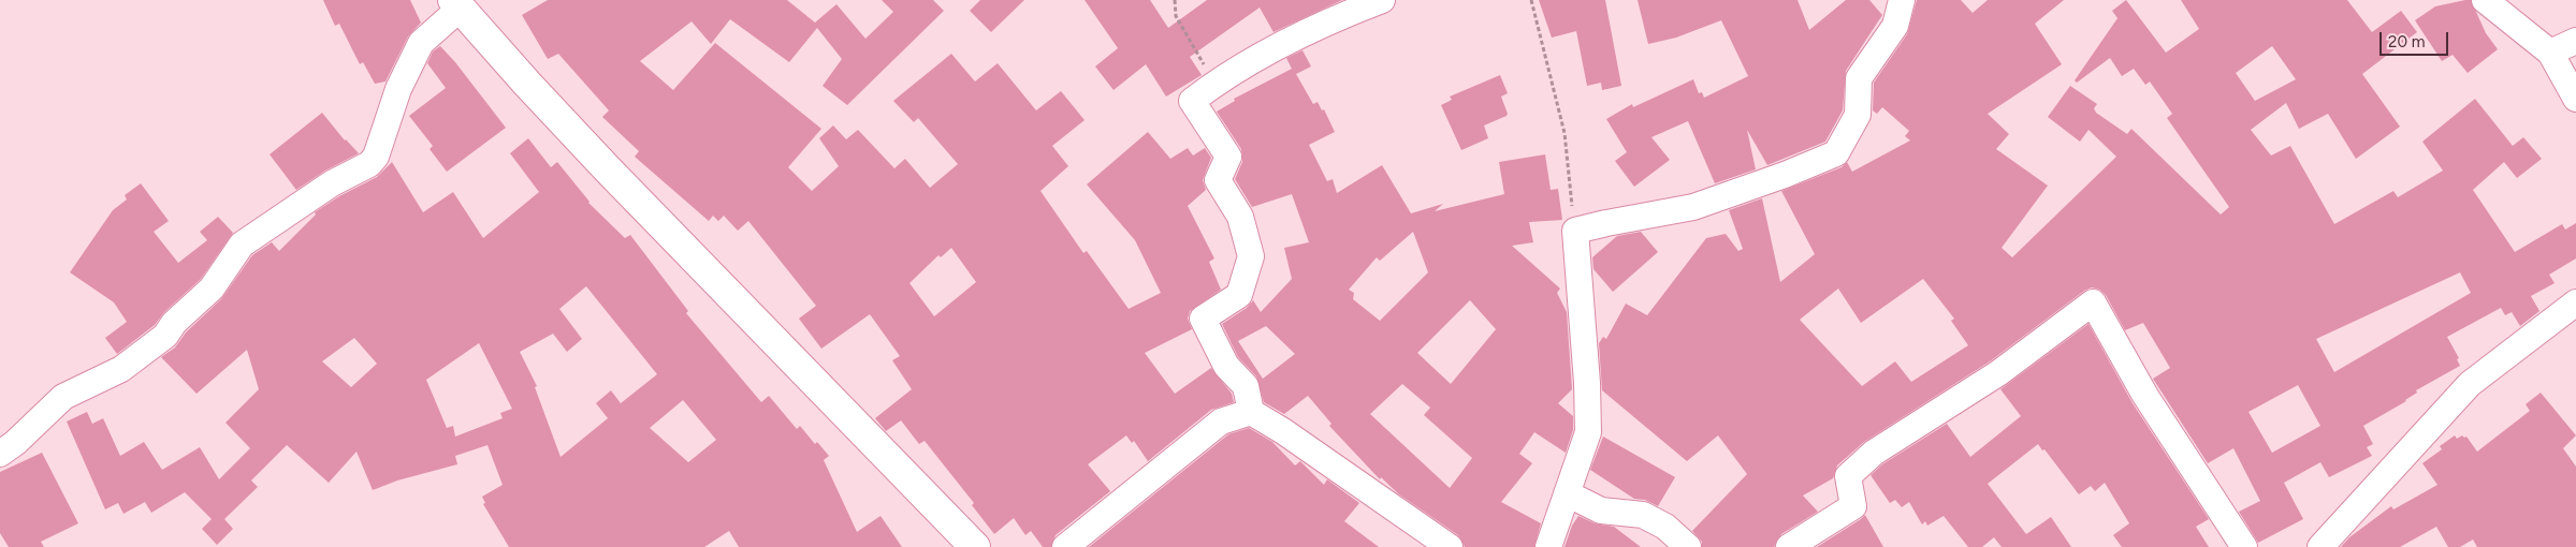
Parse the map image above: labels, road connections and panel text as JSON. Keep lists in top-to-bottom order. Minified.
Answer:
{"scale_bar":"20 m"}
